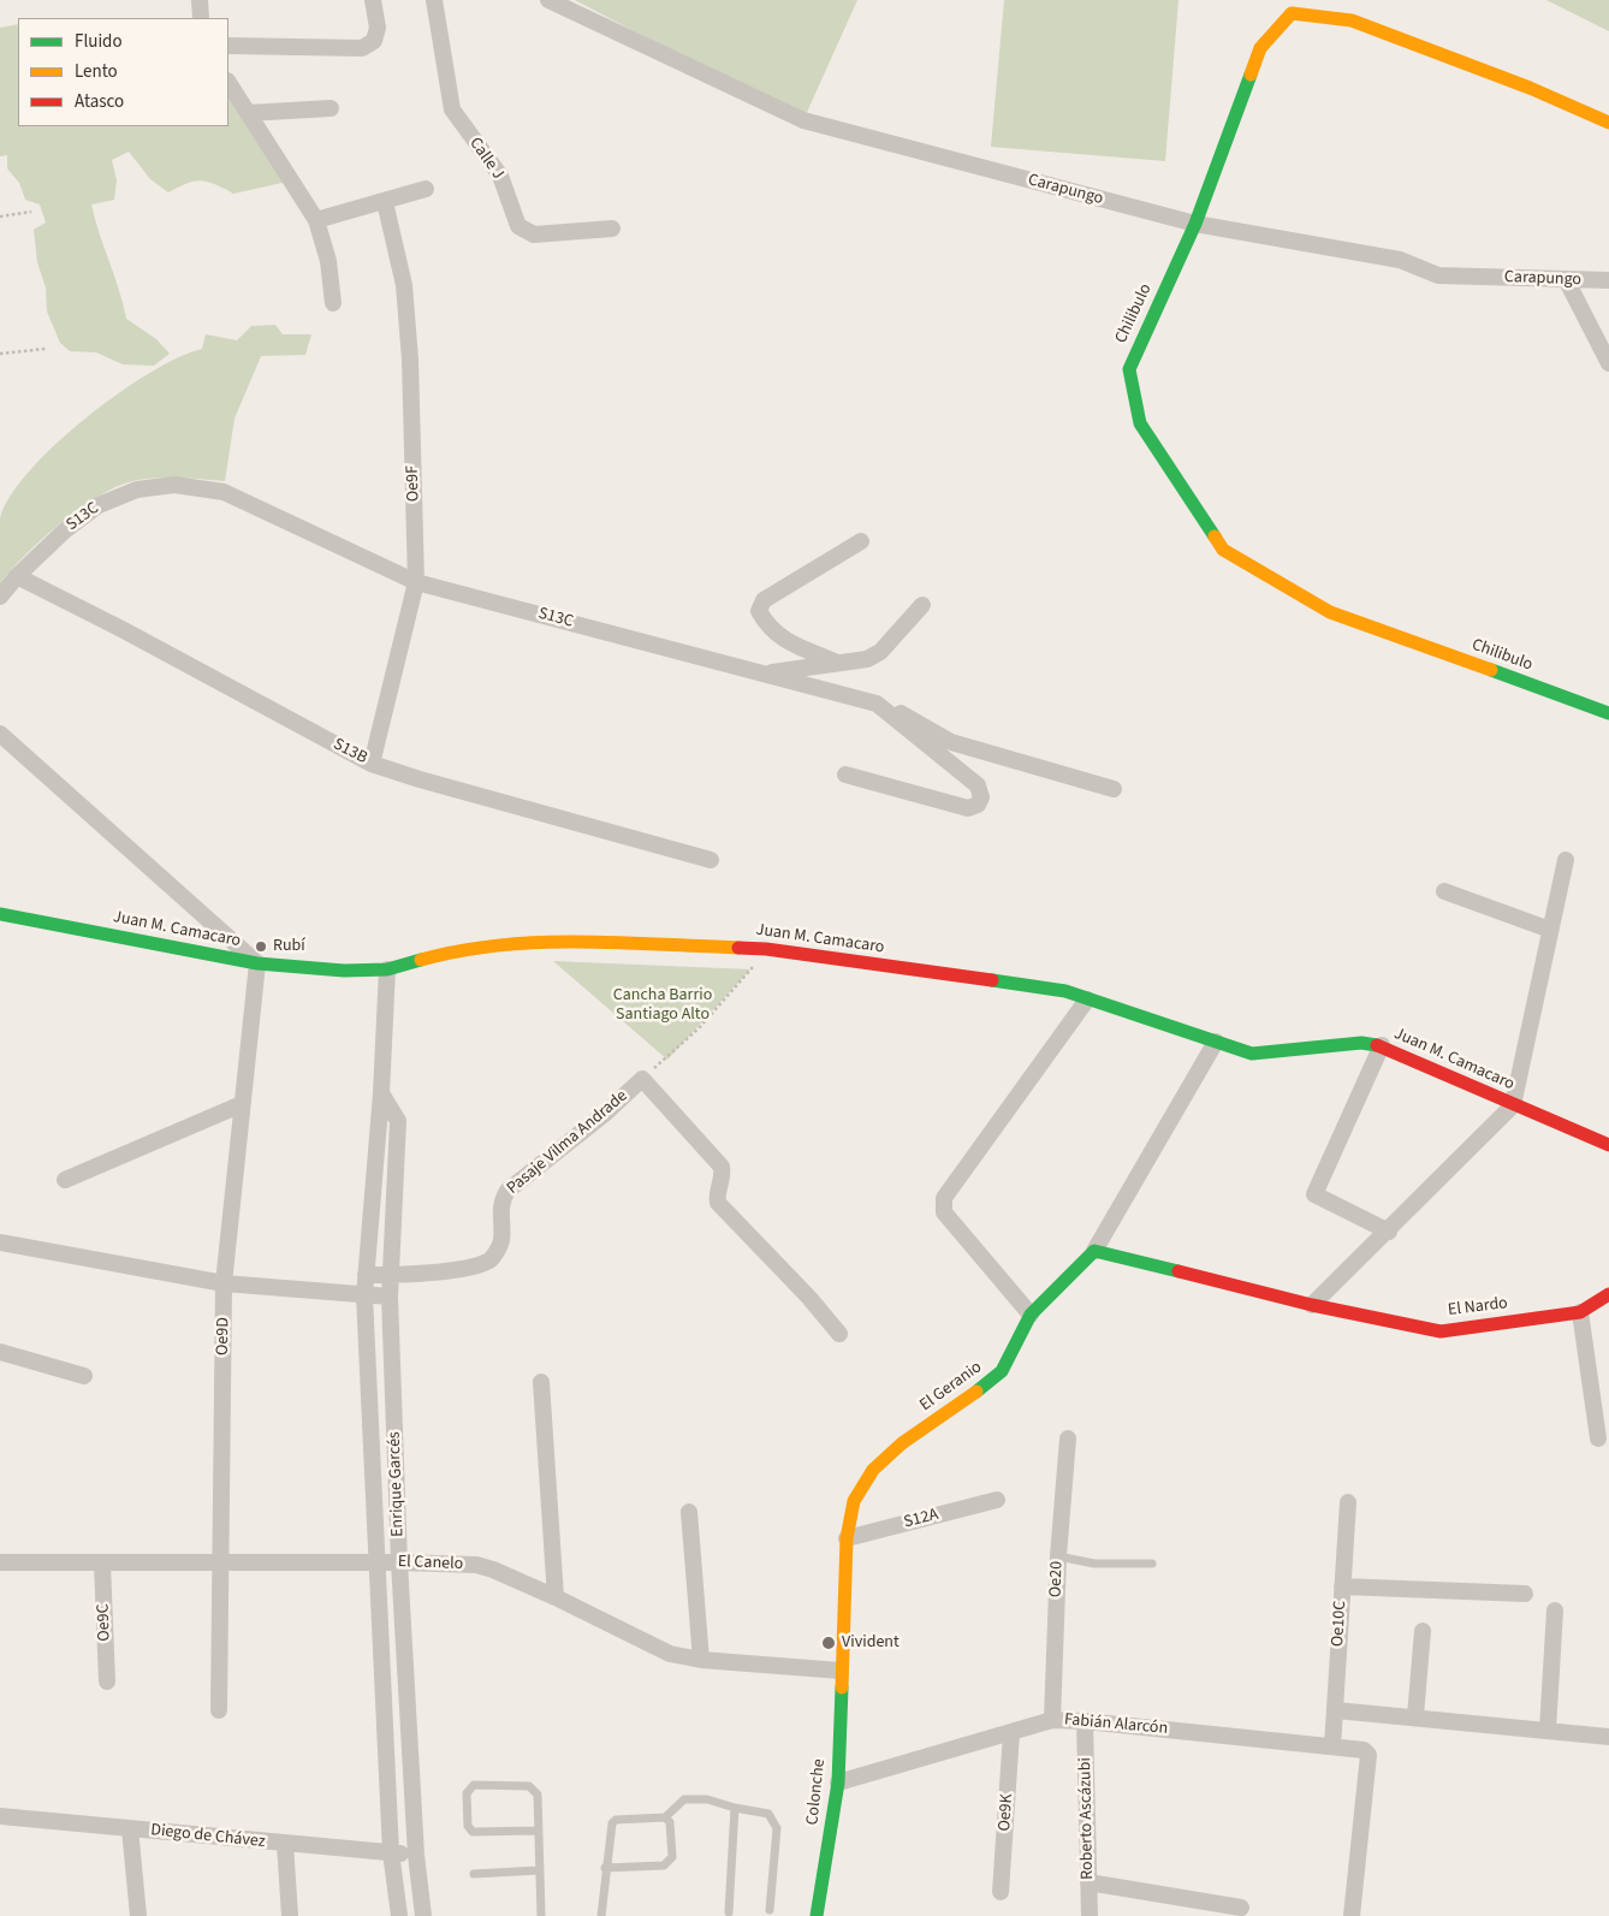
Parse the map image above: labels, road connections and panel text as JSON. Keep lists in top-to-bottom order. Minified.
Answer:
{"streets":{"street":["Calle J","Carapungo","Chilibulo","Oe9F","S13C","S13B","Juan M. Camacaro","Pasaje Vilma Andrade","El Nardo","Oe9D","El Geranio","Enrique Garcés","S12A","El Canelo","Oe20","Oe9C","Oe10C","Fabián Alarcón","Colonche","Oe9K","Roberto Ascázubi","Diego de Chávez"]},"crossings":[["Carapungo","Chilibulo"],["Oe9F","S13C"],["Oe9F","S13B"],["S13C","S13B"],["Juan M. Camacaro","Pasaje Vilma Andrade"],["Juan M. Camacaro","Oe9D"],["Juan M. Camacaro","Enrique Garcés"],["Pasaje Vilma Andrade","Enrique Garcés"],["Oe9D","El Canelo"],["El Geranio","S12A"],["El Geranio","El Canelo"],["El Geranio","Colonche"],["Enrique Garcés","El Canelo"],["Enrique Garcés","Diego de Chávez"],["El Canelo","Oe9C"],["El Canelo","Colonche"],["Oe20","Fabián Alarcón"],["Oe10C","Fabián Alarcón"],["Fabián Alarcón","Colonche"],["Fabián Alarcón","Oe9K"],["Fabián Alarcón","Roberto Ascázubi"]],"parks":["Cancha Barrio Santiago Alto"],"places":["Rubí","Vivident"],"legend":["Fluido","Lento","Atasco"]}
